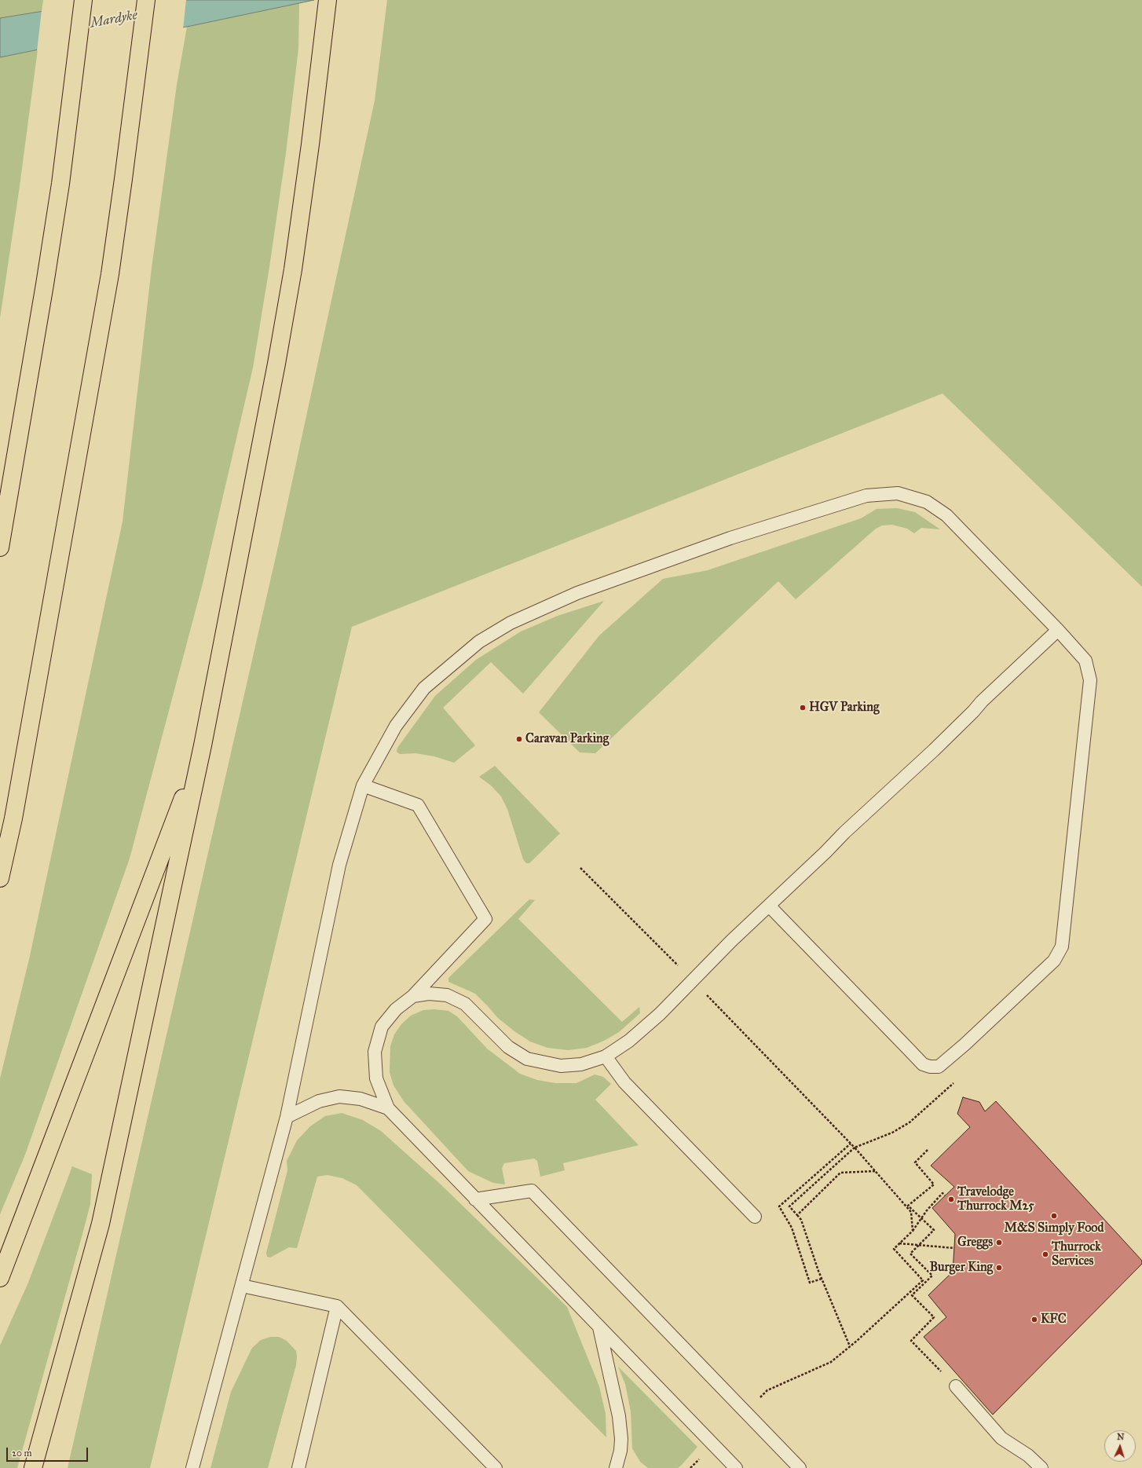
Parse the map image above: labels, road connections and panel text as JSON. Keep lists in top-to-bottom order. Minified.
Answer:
{"water":["Mardyke"],"places":["HGV Parking","Caravan Parking","Travelodge Thurrock M25","M&S Simply Food","Greggs","Thurrock Services","Burger King","KFC"],"scale_bar":"20 m","north":"top"}
